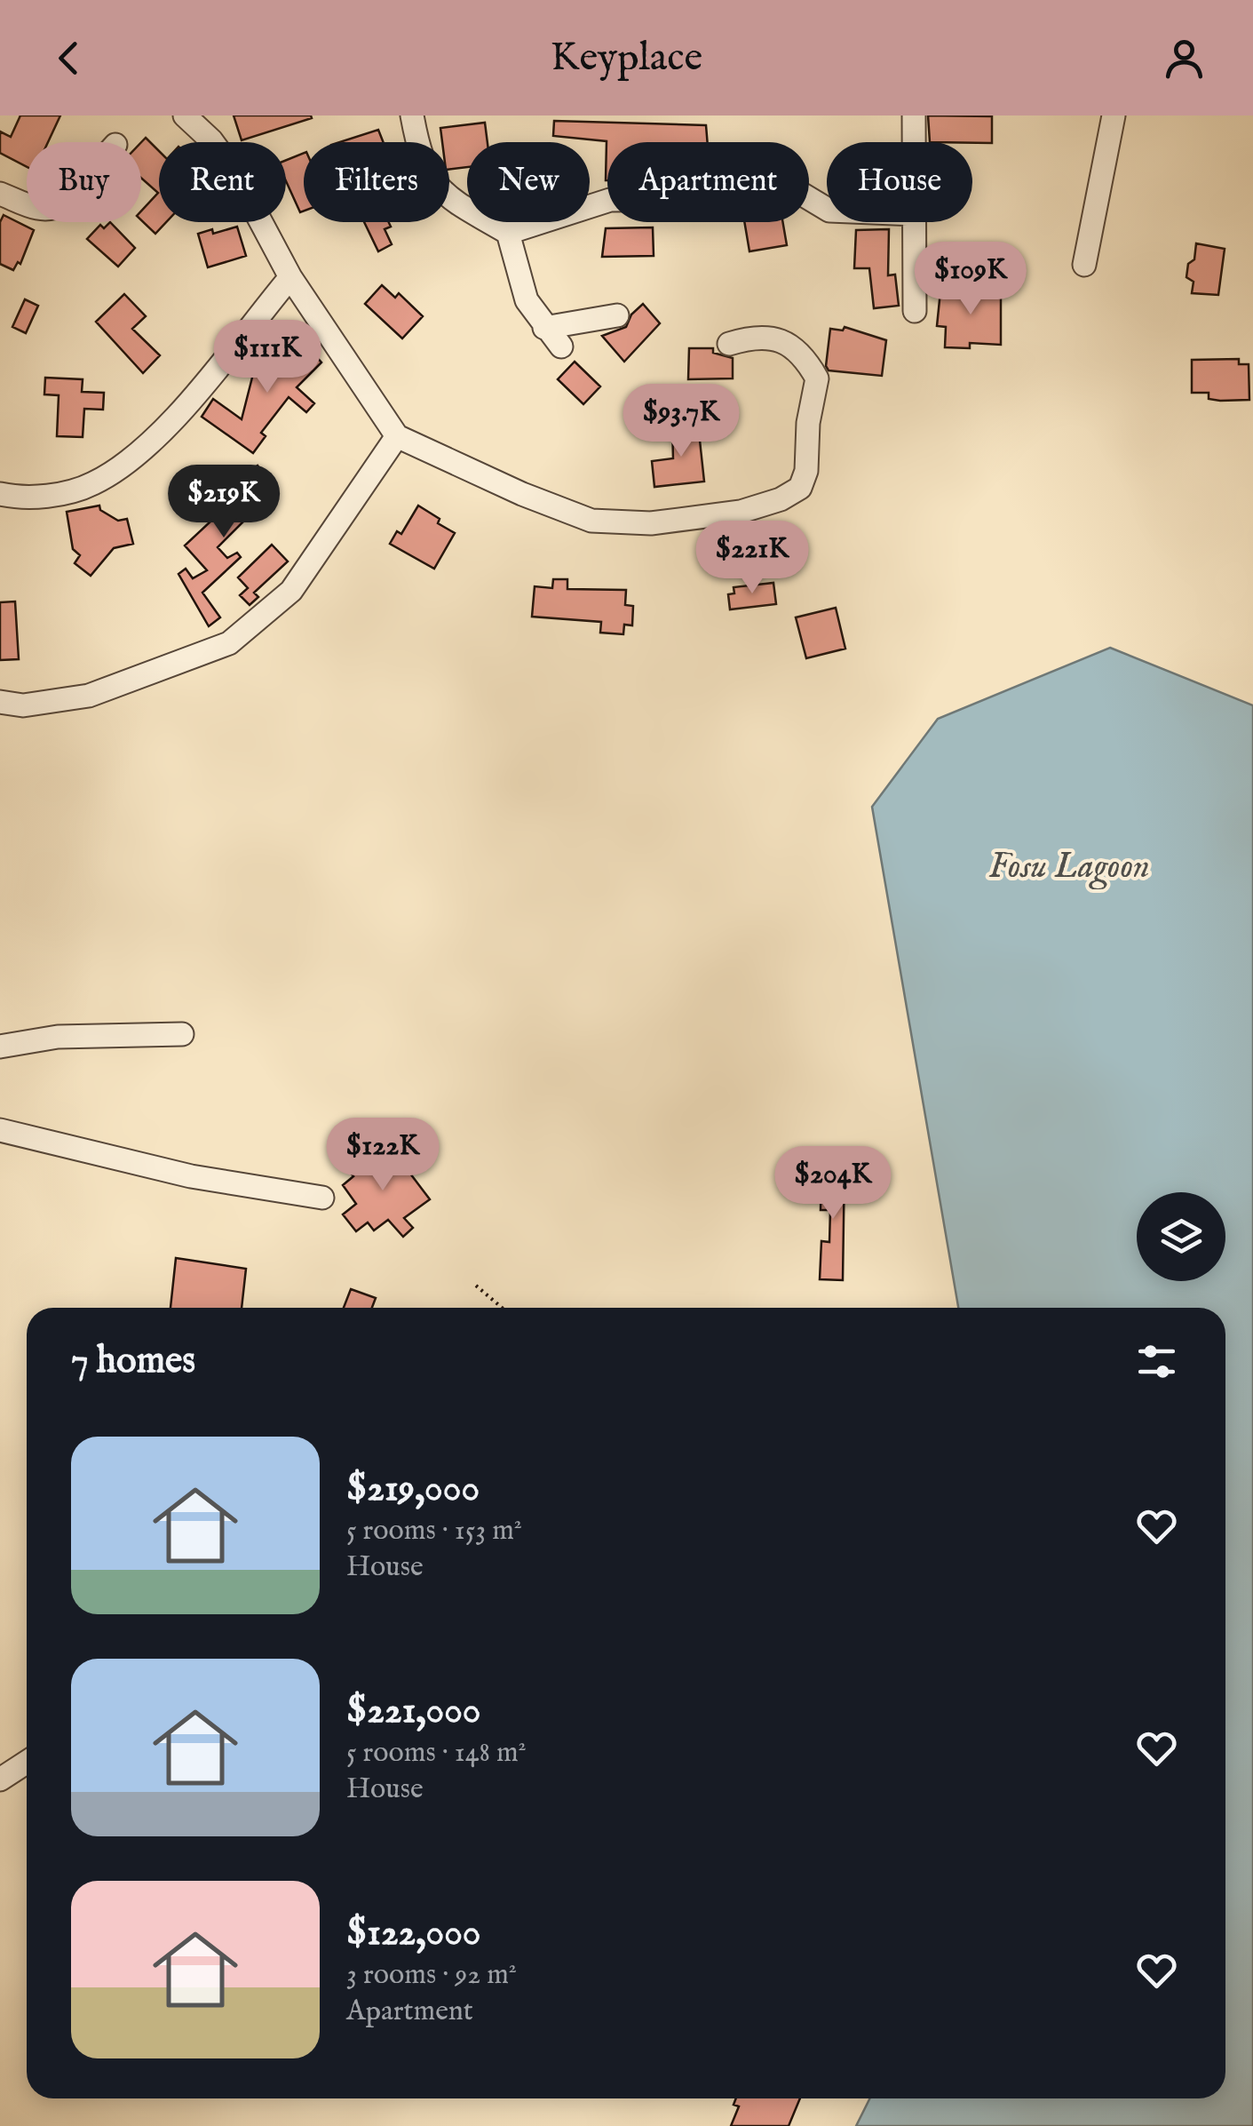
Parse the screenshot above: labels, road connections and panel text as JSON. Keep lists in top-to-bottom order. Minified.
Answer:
{"water":["Fosu Lagoon"],"page":{"header":"Keyplace","chip":["Buy","Rent","Filters","New","Apartment","House"],"price":["$109K","$111K","$93.7K","$219K","$221K","$122K","$204K"],"heading":"7 homes","list":[{"name":"$219,000","note":"5 rooms · 153 m² · House"},{"name":"$221,000","note":"5 rooms · 148 m² · House"},{"name":"$122,000","note":"3 rooms · 92 m² · Apartment"}]}}
